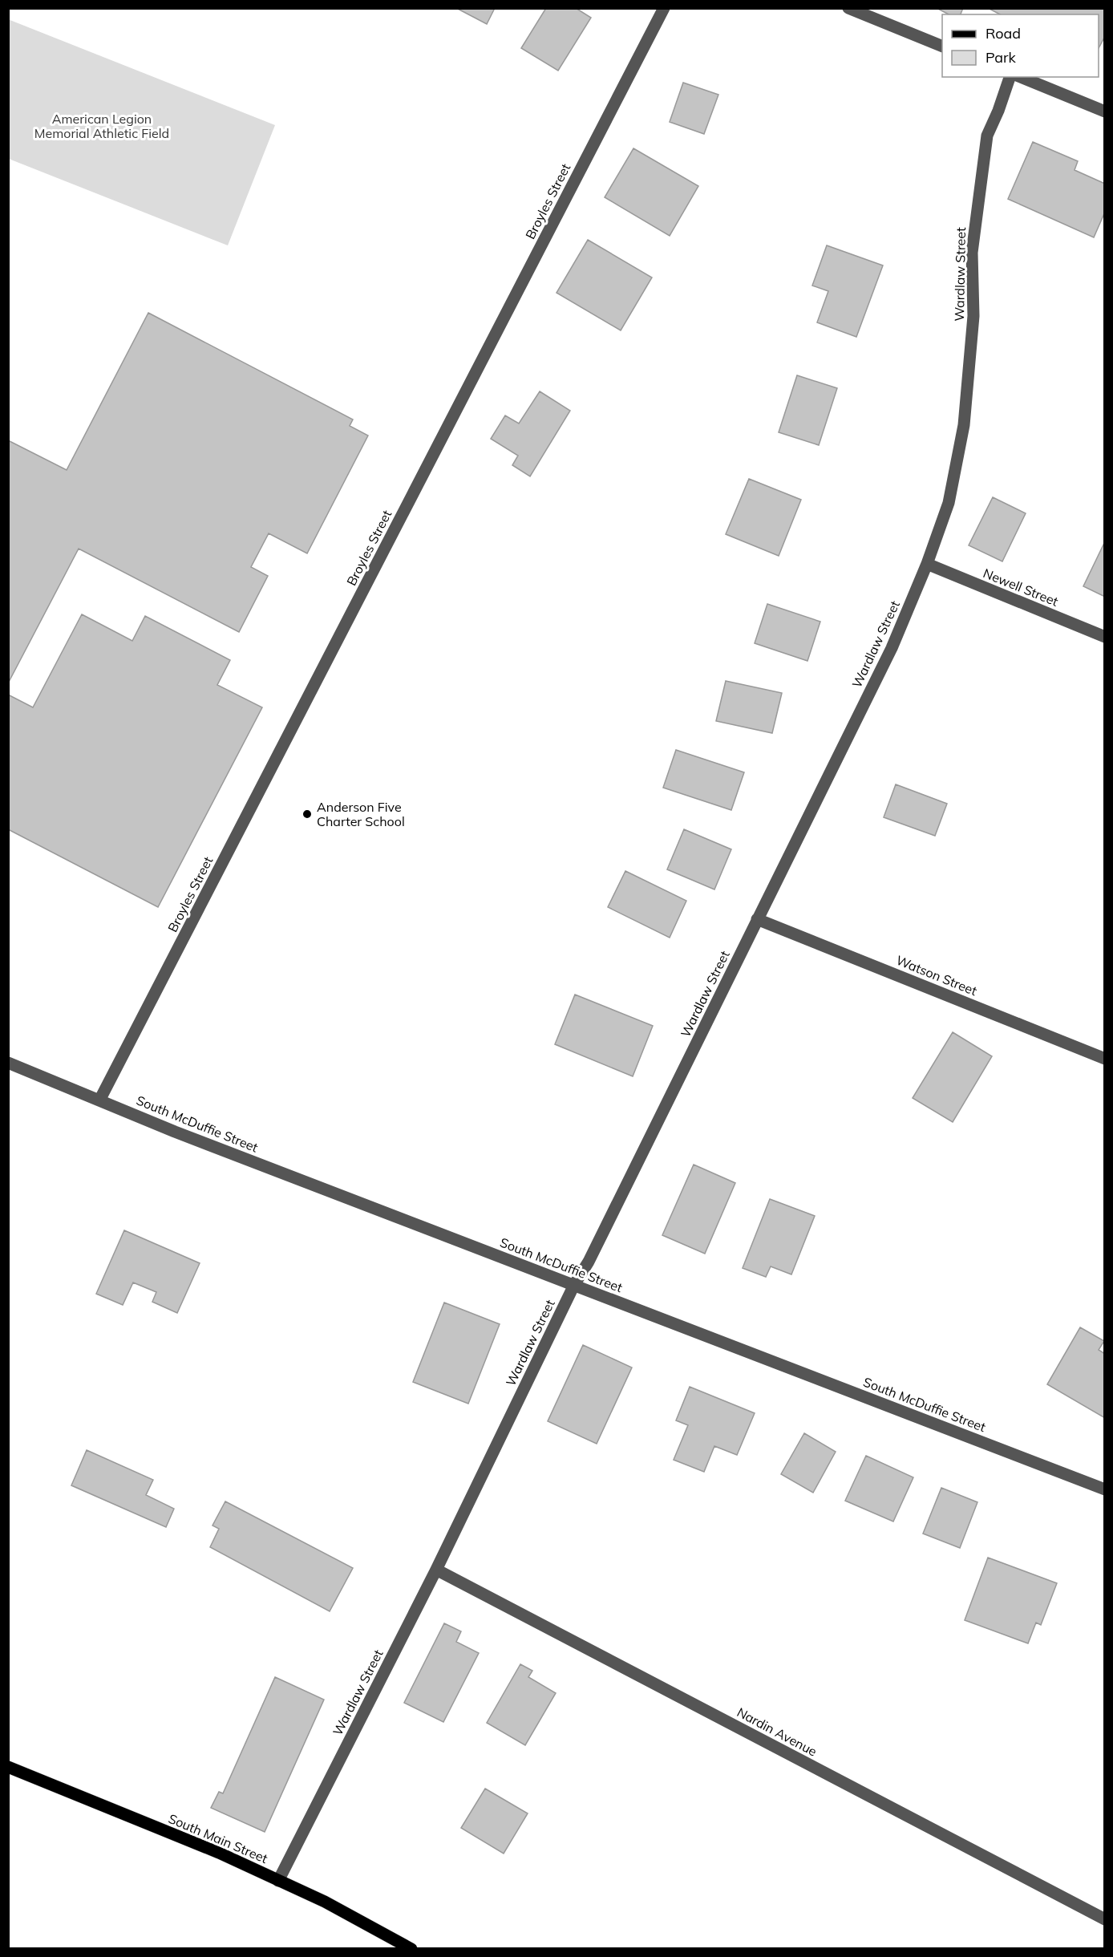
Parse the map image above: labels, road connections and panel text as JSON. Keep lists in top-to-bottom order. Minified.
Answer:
{"streets":{"main road":["South Main Street"],"street":["Broyles Street","Wardlaw Street","Newell Street","Watson Street","South McDuffie Street","Nardin Avenue"]},"crossings":[["Broyles Street","South McDuffie Street"],["Wardlaw Street","Newell Street"],["Wardlaw Street","Watson Street"],["Wardlaw Street","South McDuffie Street"],["Wardlaw Street","Nardin Avenue"],["Wardlaw Street","South Main Street"]],"parks":["American Legion Memorial Athletic Field"],"places":["Anderson Five Charter School"],"legend":["Road","Park"]}
